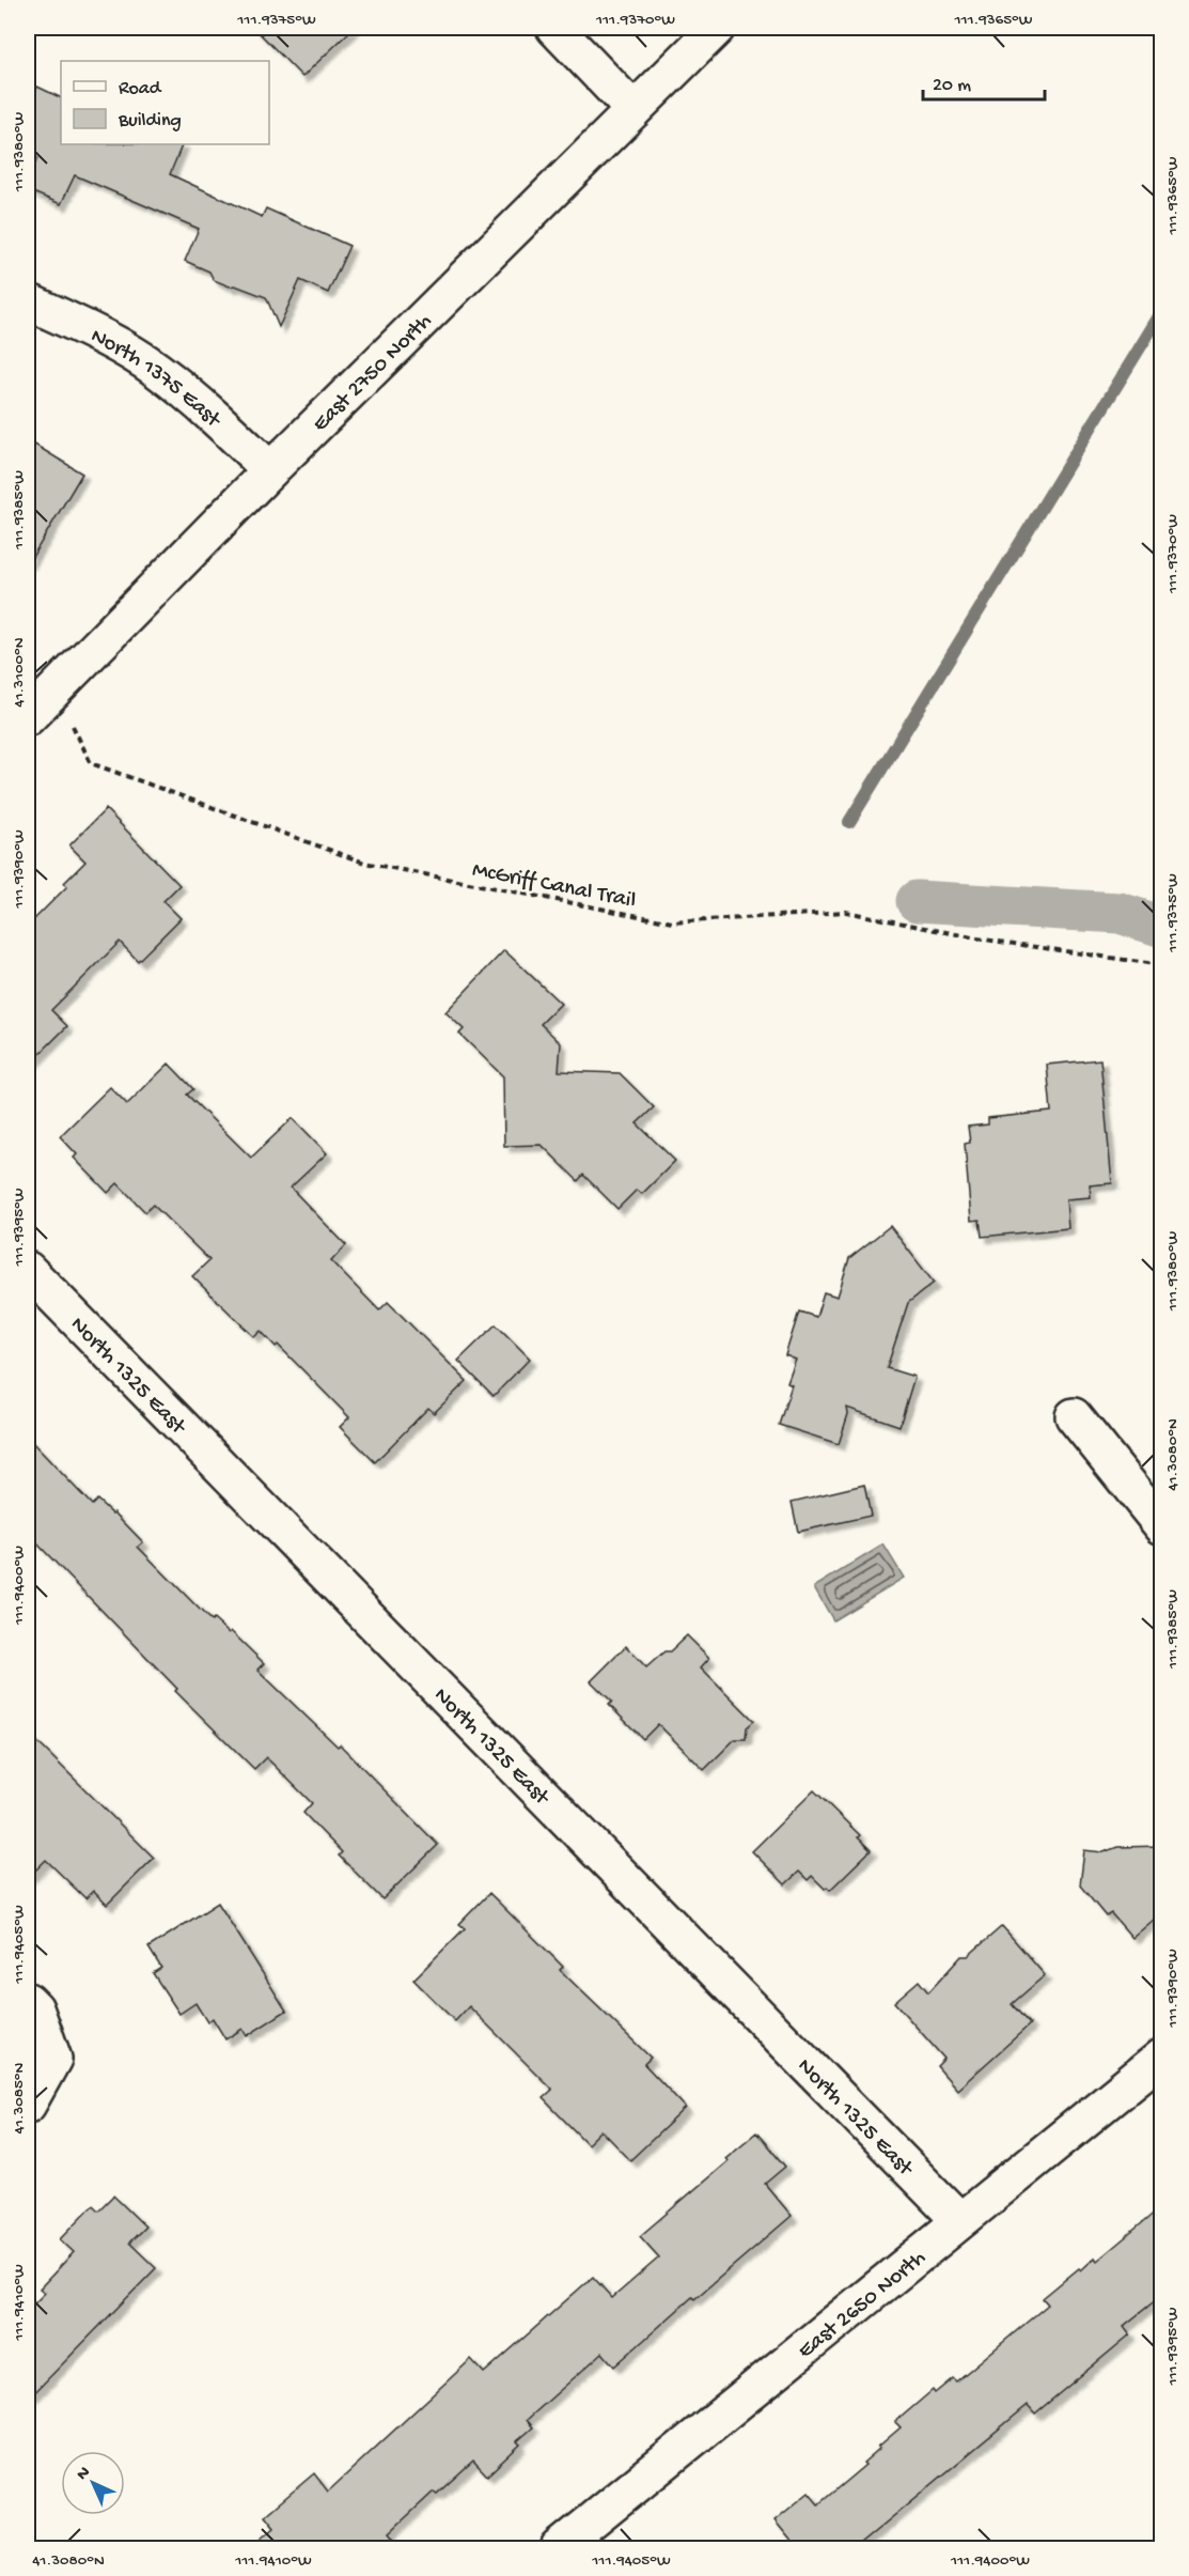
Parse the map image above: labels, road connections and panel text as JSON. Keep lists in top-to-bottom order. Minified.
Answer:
{"streets":{"street":["East 2750 North","North 1375 East","North 1325 East","East 2650 North"],"path":["McGriff Canal Trail"]},"crossings":[["East 2750 North","North 1375 East"],["East 2750 North","McGriff Canal Trail"],["North 1325 East","East 2650 North"]],"legend":["Road","Building"],"scale_bar":"20 m","north":"top left","coordinates":["111.9375°W","111.9370°W","111.9365°W","111.9380°W","111.9385°W","41.3100°N","111.9390°W","111.9395°W","41.3080°N","111.9400°W","111.9405°W","41.3085°N","111.9410°W"]}
